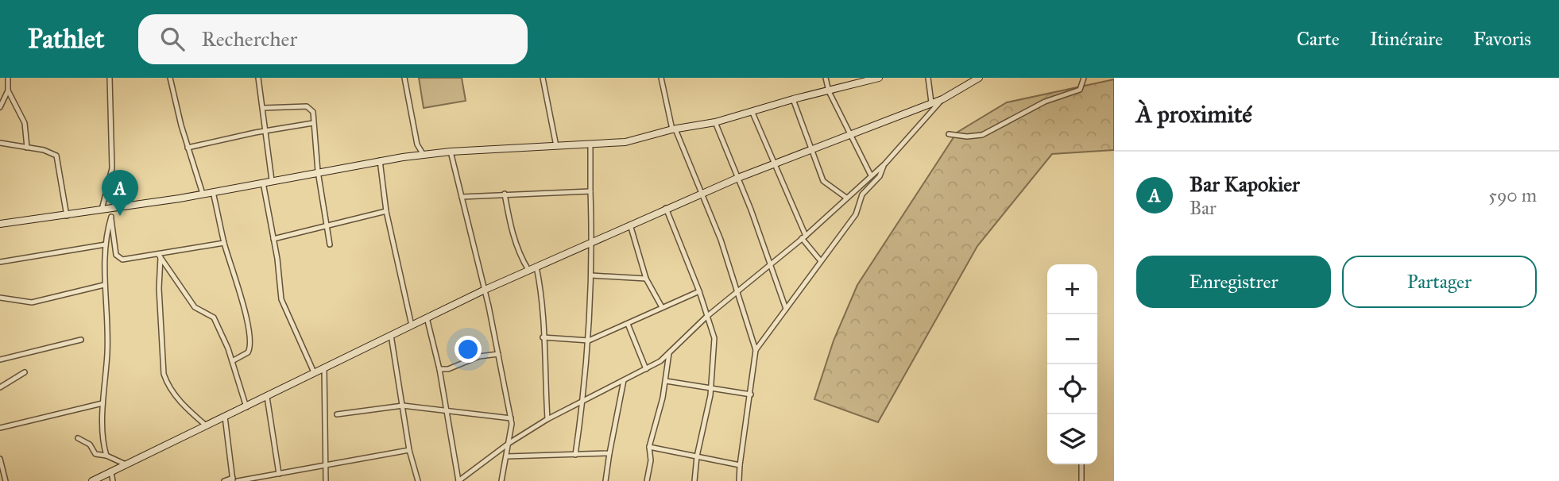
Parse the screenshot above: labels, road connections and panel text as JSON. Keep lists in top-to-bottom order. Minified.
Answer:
{"page":{"header":"Pathlet","search":"Rechercher","nav":["Carte","Itinéraire","Favoris"],"heading":"À proximité","list":[{"mark":"A","name":"Bar Kapokier","note":"Bar","value":"590 m"}],"pins":"A","buttons":["Enregistrer","Partager"],"map_buttons":["+","−"]}}
